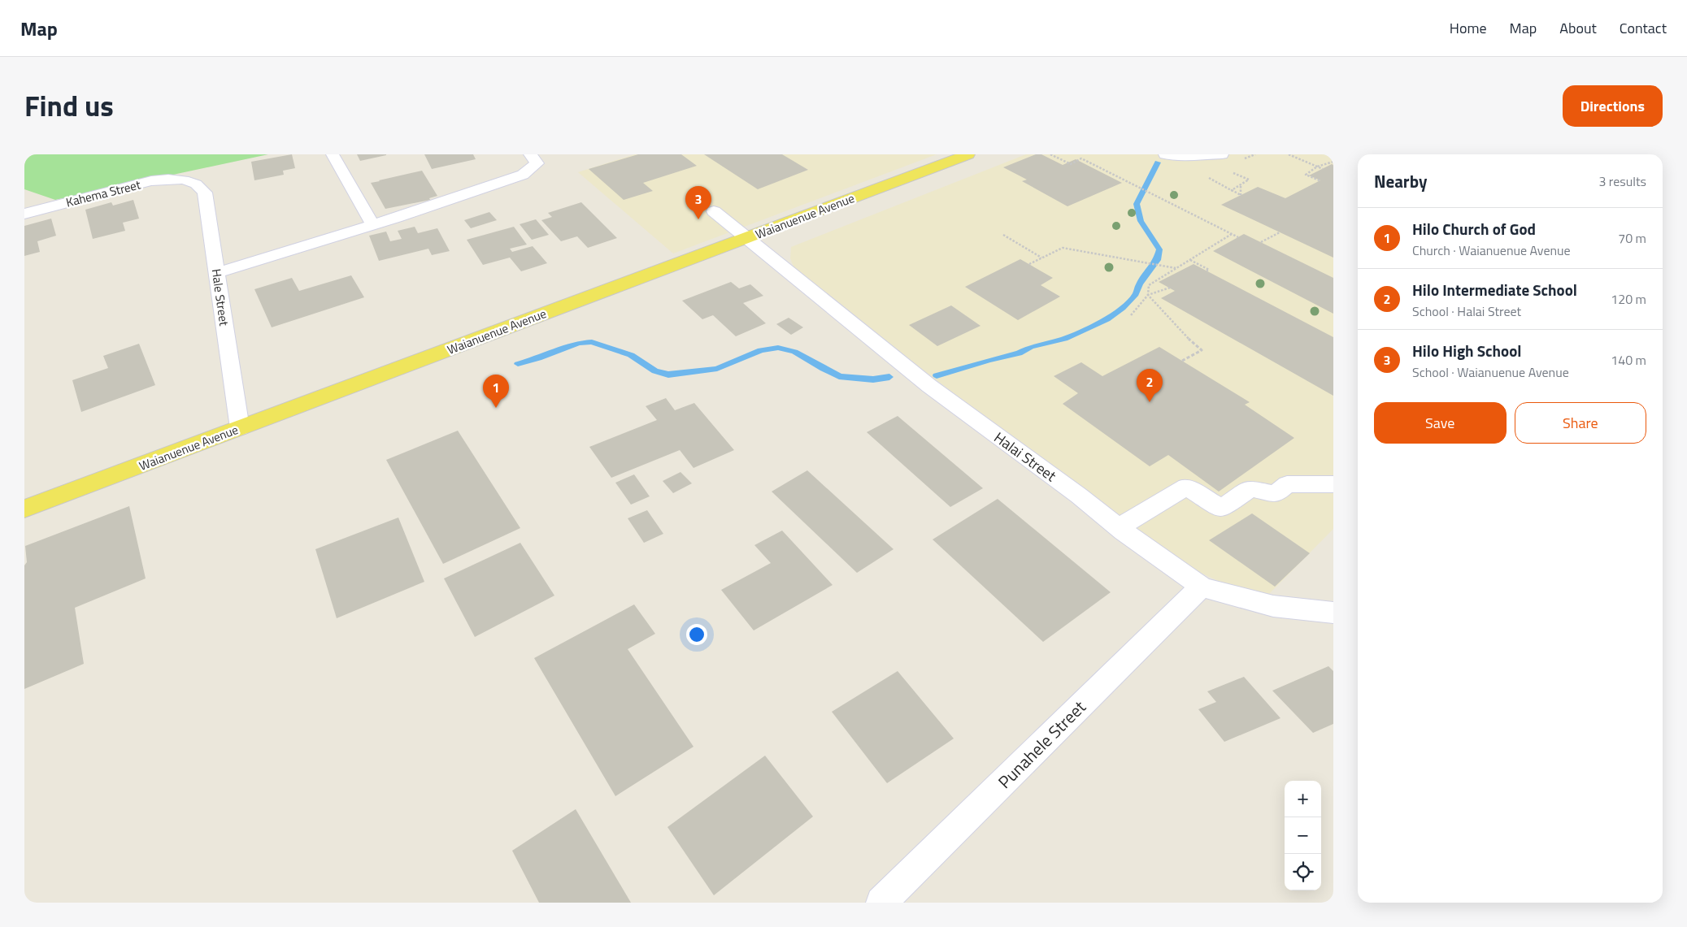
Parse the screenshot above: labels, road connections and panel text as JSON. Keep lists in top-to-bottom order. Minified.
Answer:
{"streets":{"main road":["Waianuenue Avenue"],"street":["Kahema Street","Hale Street","Halai Street","Punahele Street"]},"crossings":[["Kahema Street","Hale Street"],["Waianuenue Avenue","Hale Street"],["Waianuenue Avenue","Halai Street"],["Halai Street","Punahele Street"]],"page":{"header":"Map","nav":["Home","Map","About","Contact"],"title":"Find us","buttons":["Directions",["Save","Share"]],"heading":["Nearby","3 results"],"pins":["3","2","1"],"list":[{"mark":"1","name":"Hilo Church of God","note":"Church · Waianuenue Avenue","value":"70 m"},{"mark":"2","name":"Hilo Intermediate School","note":"School · Halai Street","value":"120 m"},{"mark":"3","name":"Hilo High School","note":"School · Waianuenue Avenue","value":"140 m"}],"map_buttons":["+","−"]}}
